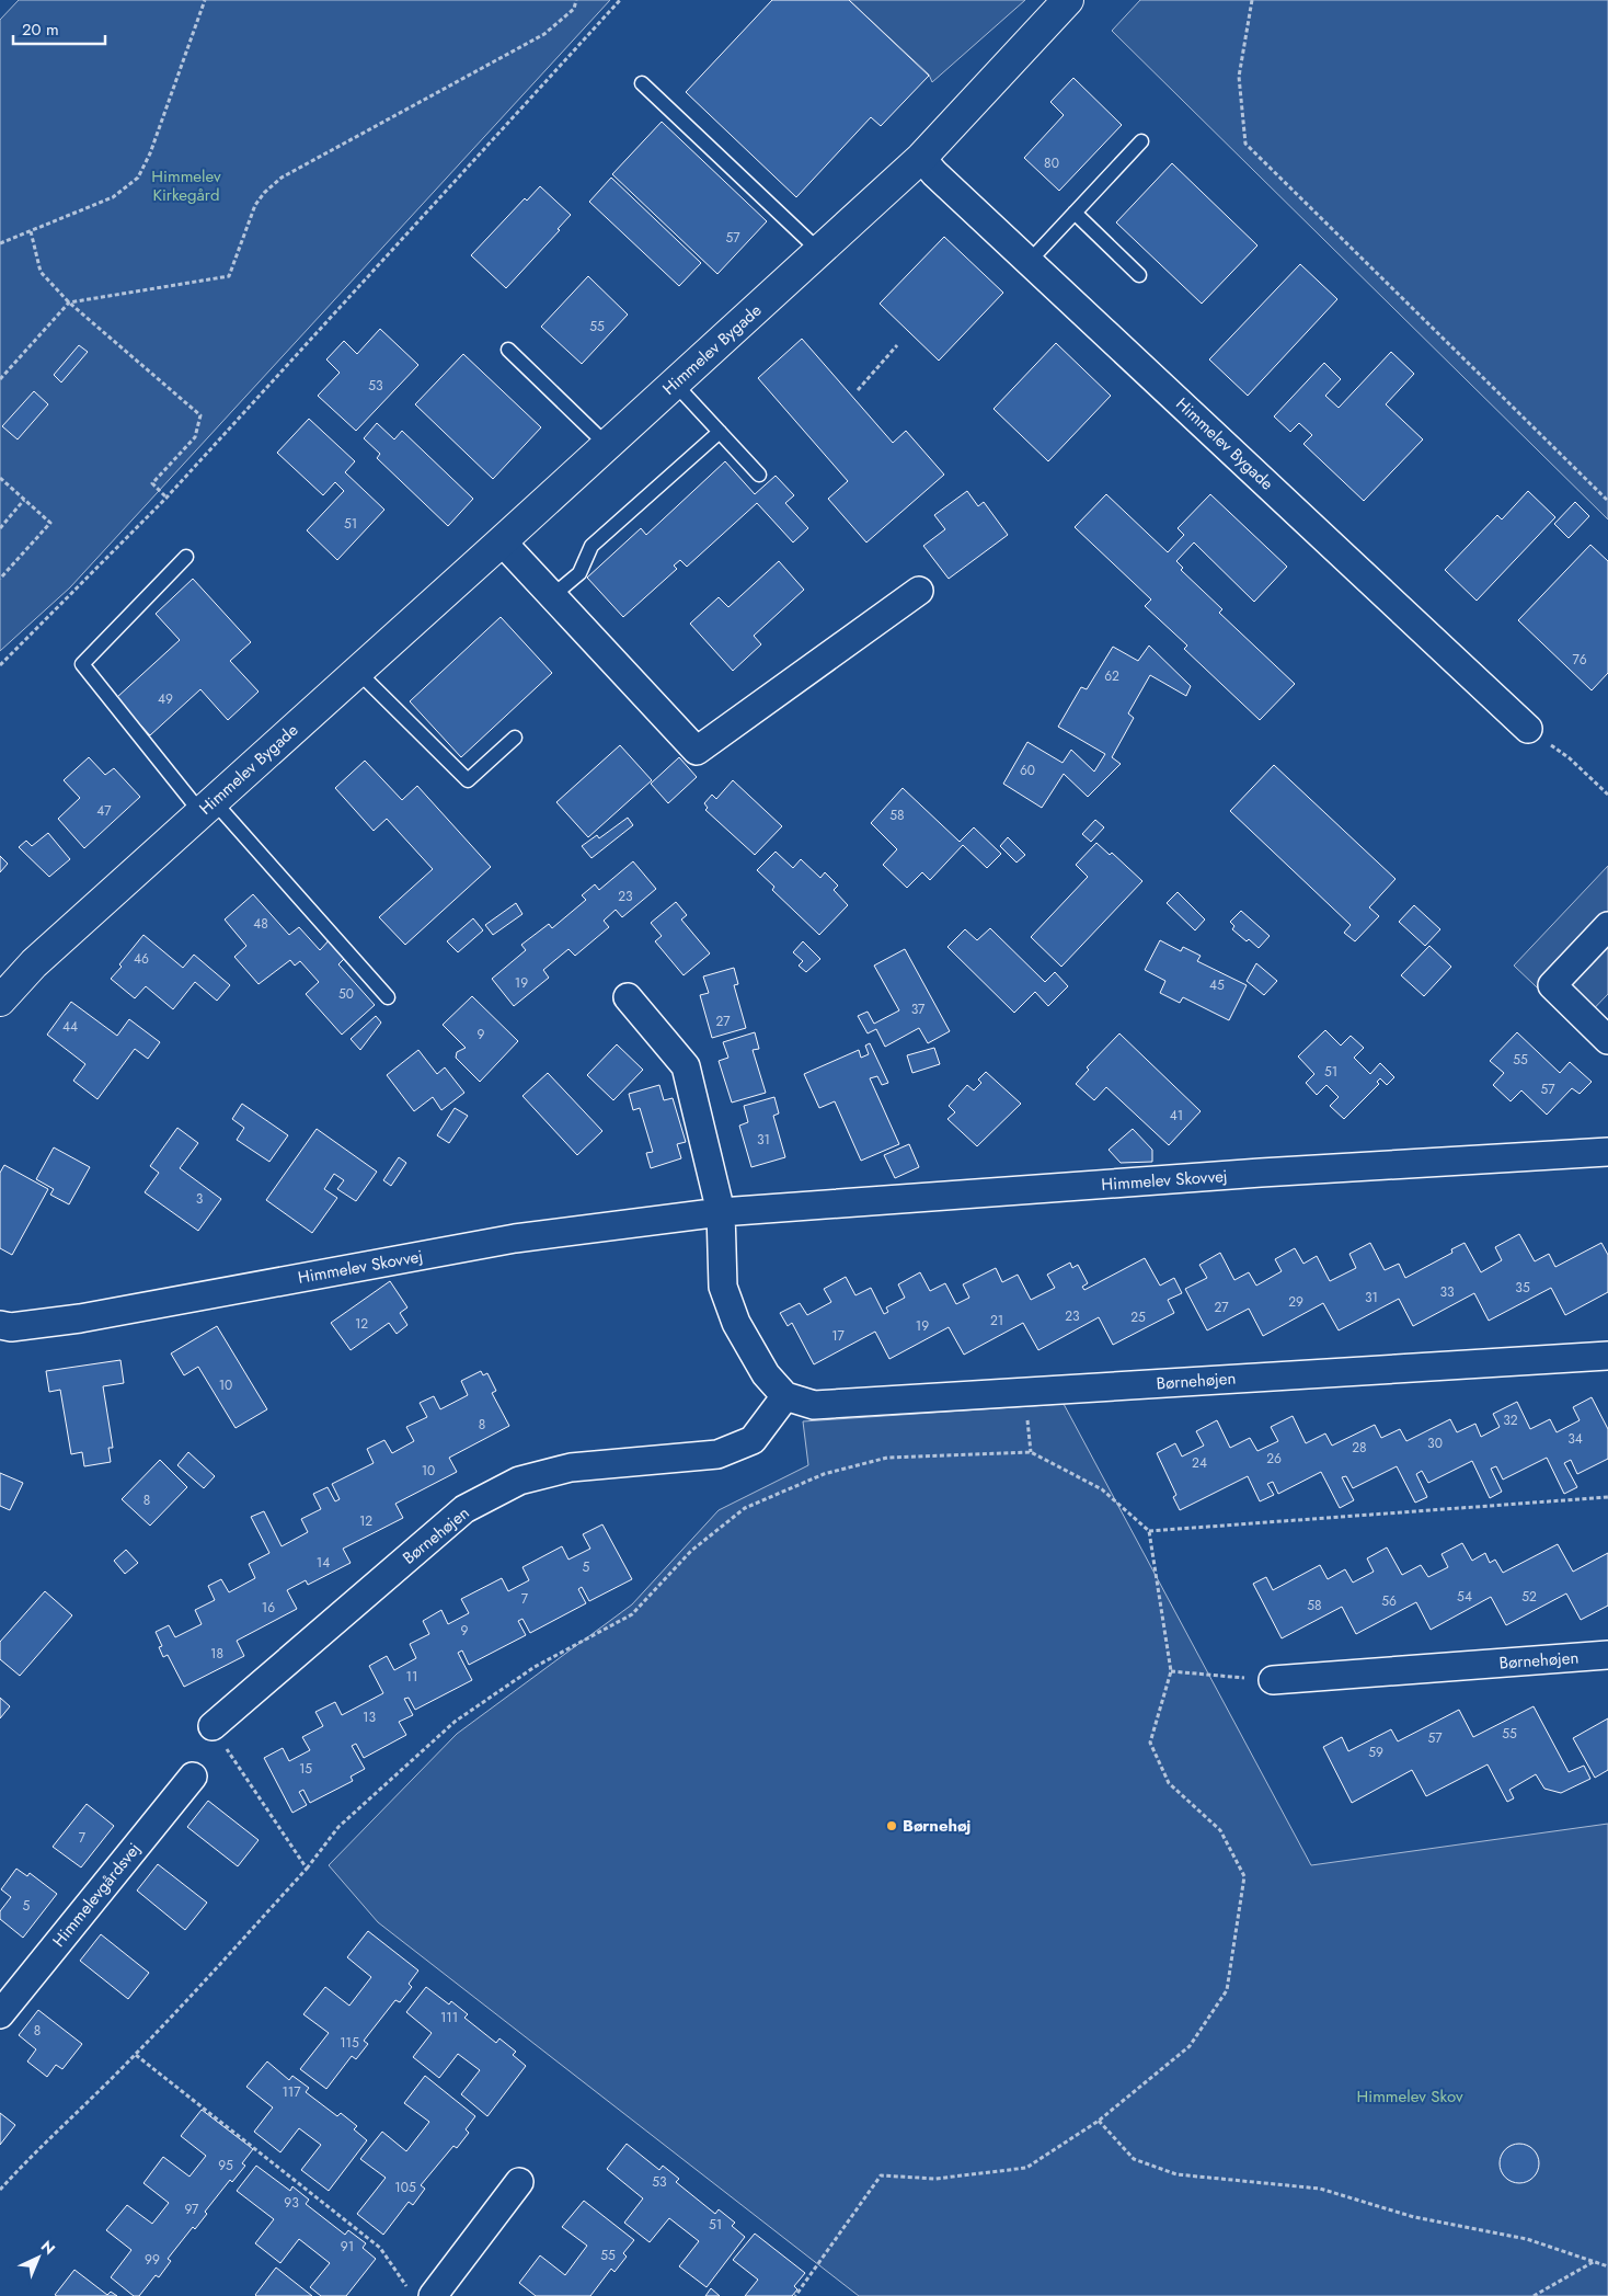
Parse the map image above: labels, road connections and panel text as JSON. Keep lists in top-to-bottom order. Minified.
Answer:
{"streets":{"street":["Himmelev Bygade","Himmelev Skovvej","Børnehøjen","Himmelevgårdsvej"]},"crossings":[["Himmelev Skovvej","Børnehøjen"]],"parks":["Himmelev Kirkegård","Himmelev Skov"],"places":["Børnehøj"],"house_numbers":["80","57","55","53","51","76","62","49","60","47","58","23","48","46","19","45","50","37","27","44","9","55","51","57","41","31","3","35","33","31","29","27","23","25","21","12","19","17","10","32","8","34","30","28","26","24","10","8","12","14","5","54","52","7","56","58","16","9","18","11","13","55","57","59","15","7","5","111","8","115","117","95","53","105","93","97","51","91","55","99"],"scale_bar":"20 m","north":"top right"}
